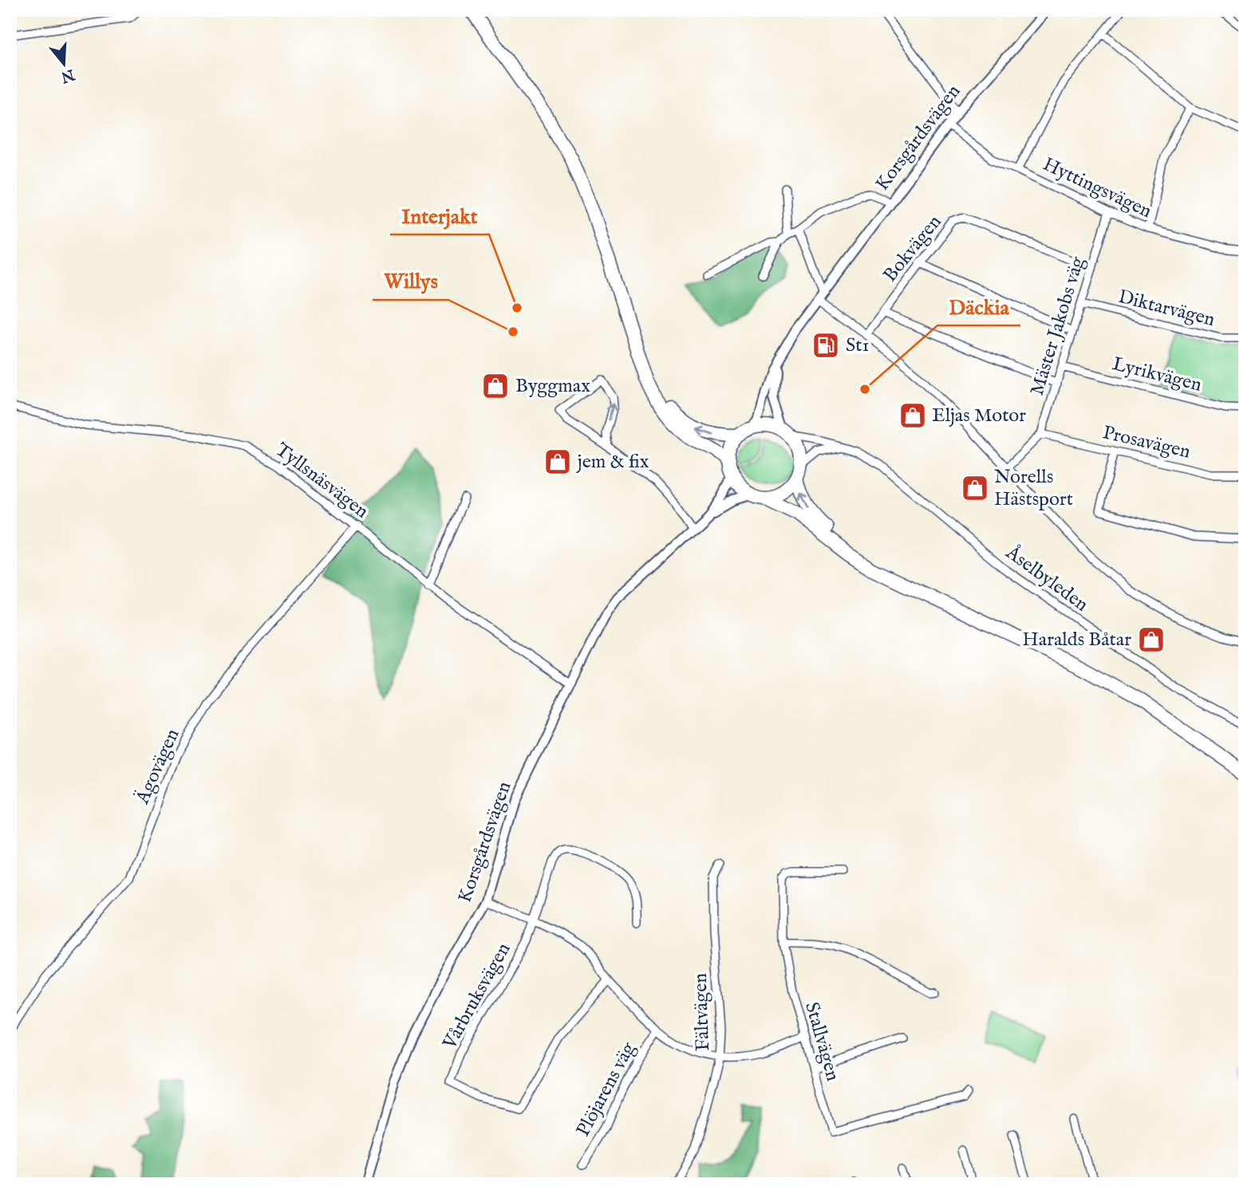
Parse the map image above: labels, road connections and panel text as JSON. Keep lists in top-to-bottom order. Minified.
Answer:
{"streets":{"street":["Korsgårdsvägen","Hyttingsvägen","Bokvägen","Diktarvägen","Mäster Jakobs väg","Lyrikvägen","Prosavägen","Tyllsnäsvägen","Åselbyleden","Ägovägen","Vårbruksvägen","Fältvägen","Stallvägen","Plöjarens väg"]},"crossings":[["Korsgårdsvägen","Hyttingsvägen"],["Korsgårdsvägen","Tyllsnäsvägen"],["Korsgårdsvägen","Åselbyleden"],["Hyttingsvägen","Mäster Jakobs väg"],["Bokvägen","Mäster Jakobs väg"],["Diktarvägen","Mäster Jakobs väg"],["Mäster Jakobs väg","Lyrikvägen"],["Mäster Jakobs väg","Prosavägen"],["Tyllsnäsvägen","Ägovägen"]],"places":{"other":["Interjakt","Willys","Däckia"],"fuel station":["St1"],"shop":["Byggmax","Eljas Motor","jem & fix","Norells Hästsport","Haralds Båtar"]},"north":"bottom"}
